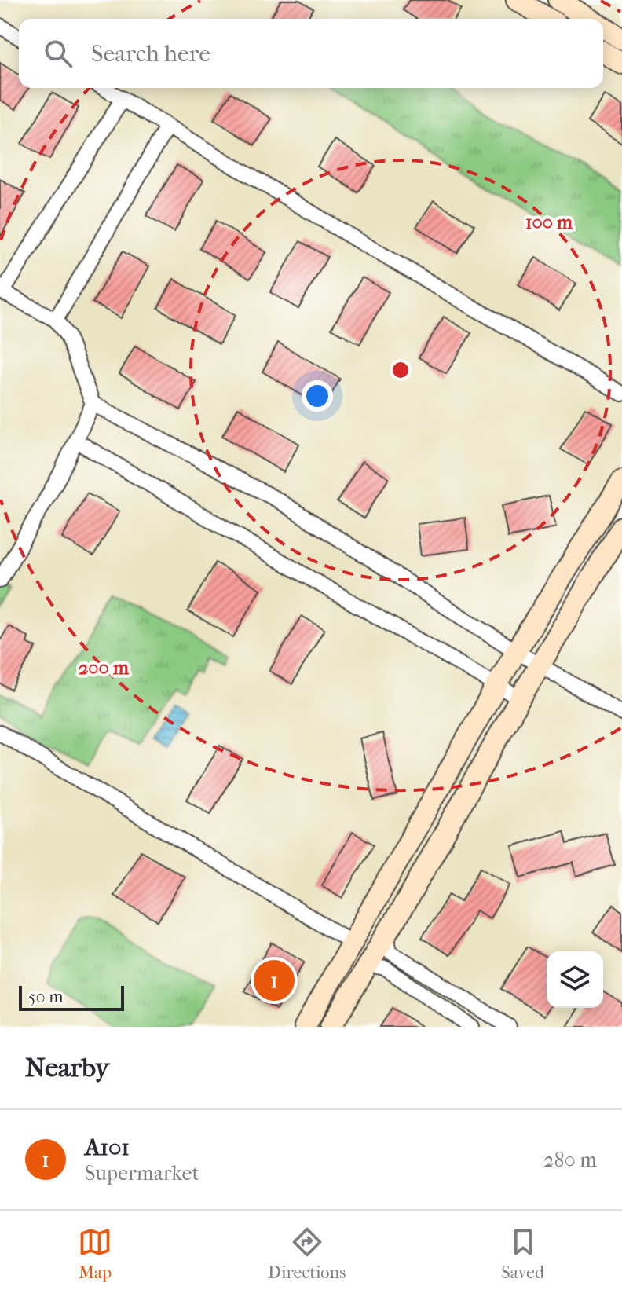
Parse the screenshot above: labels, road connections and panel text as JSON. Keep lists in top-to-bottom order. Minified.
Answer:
{"scale_bar":"50 m","page":{"search":"Search here","pins":"1","scale":"50 m","heading":"Nearby","list":[{"mark":"1","name":"A101","note":"Supermarket","value":"280 m"}],"nav":["Map","Directions","Saved"]},"rings":["100 m","200 m"]}
